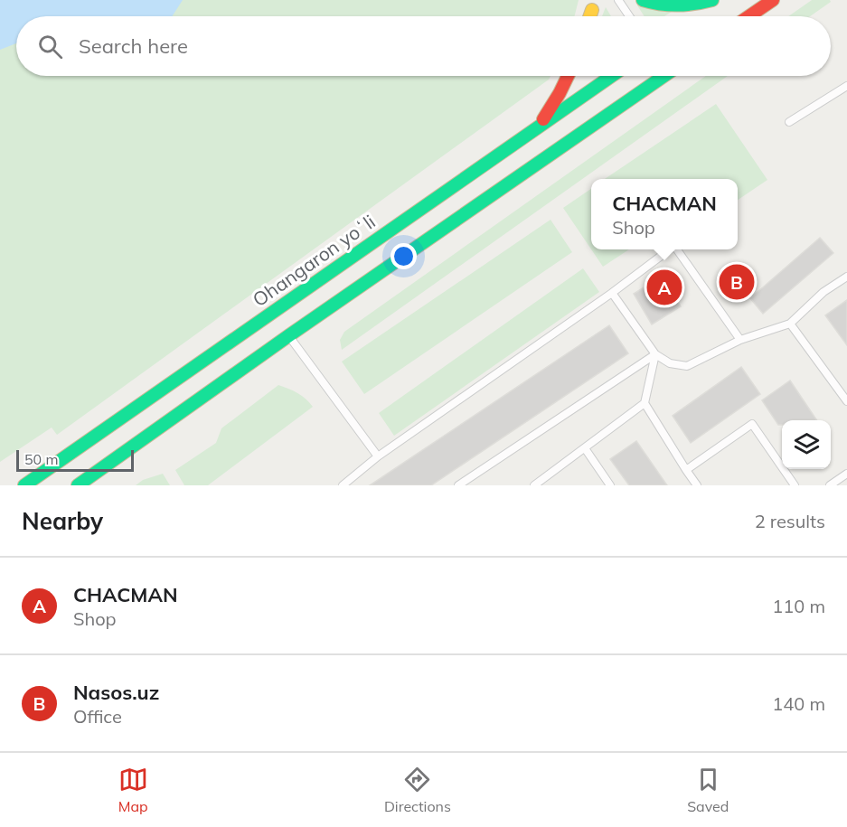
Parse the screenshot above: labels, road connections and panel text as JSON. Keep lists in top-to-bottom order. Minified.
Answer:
{"streets":{"highway":["Ohangaron yoʻli"]},"scale_bar":"50 m","page":{"search":"Search here","popup":["CHACMAN","Shop"],"pins":["B","A"],"scale":"50 m","heading":["Nearby","2 results"],"list":[{"mark":"A","name":"CHACMAN","note":"Shop","value":"110 m"},{"mark":"B","name":"Nasos.uz","note":"Office","value":"140 m"}],"nav":["Map","Directions","Saved"]}}
